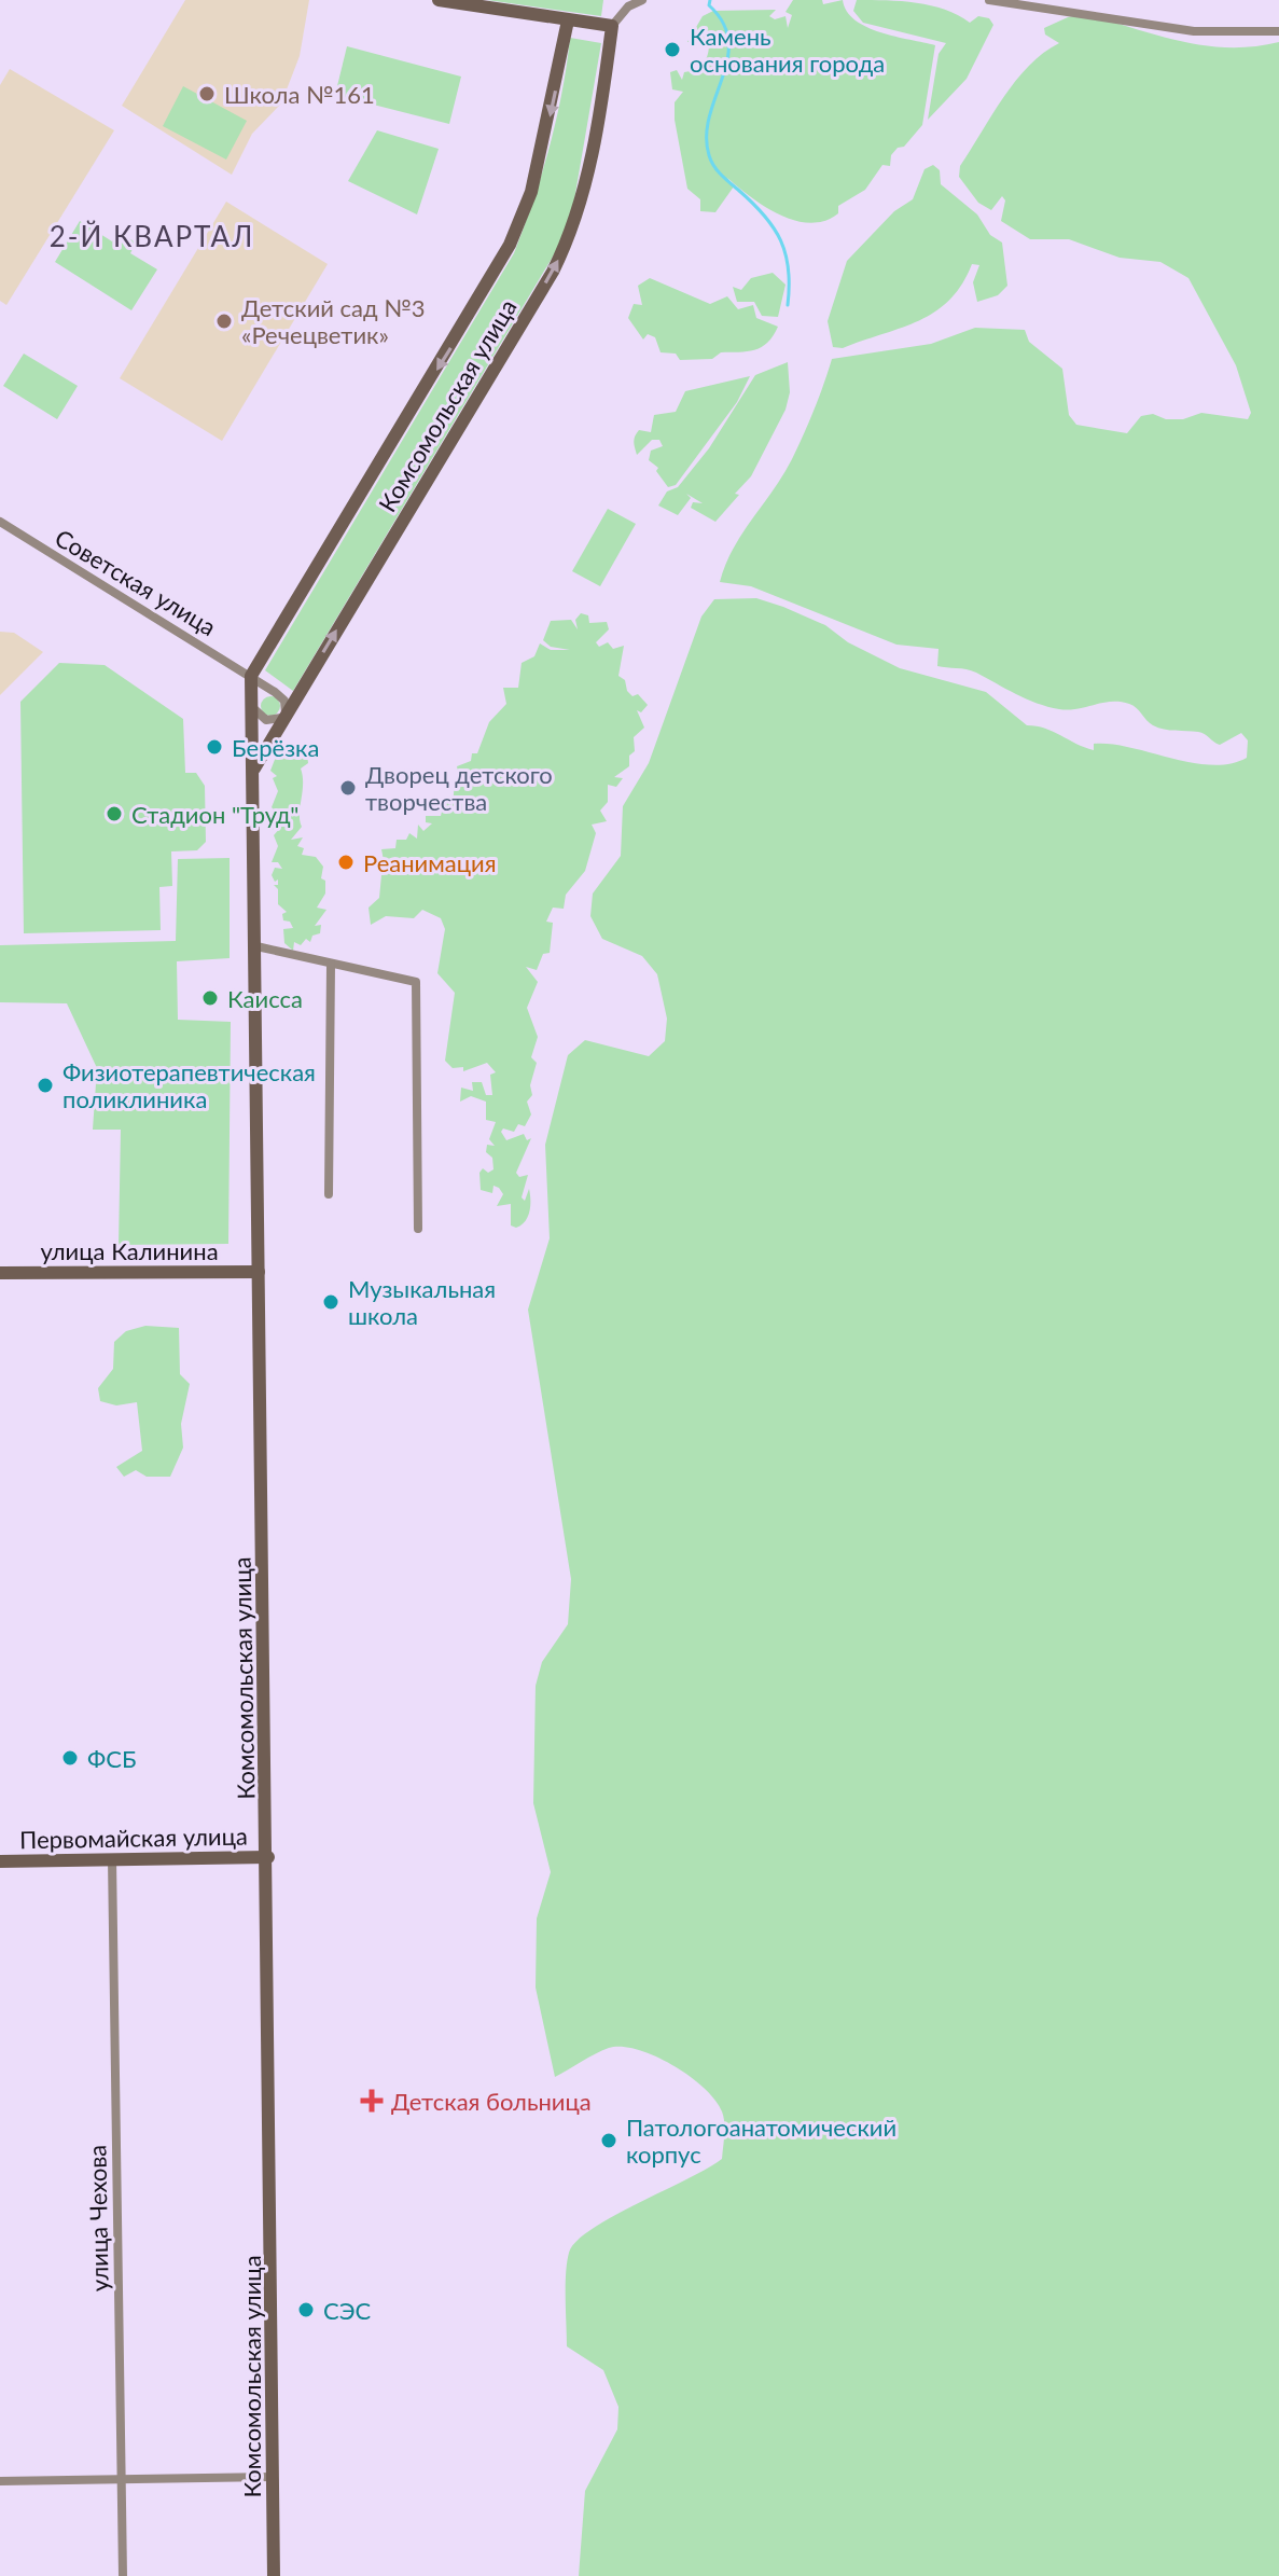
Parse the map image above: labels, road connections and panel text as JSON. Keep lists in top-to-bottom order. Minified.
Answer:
{"streets":{"street":["Комсомольская улица","Советская улица","улица Калинина","Первомайская улица","улица Чехова"]},"crossings":[["Комсомольская улица","Советская улица"],["Комсомольская улица","улица Калинина"],["Комсомольская улица","Первомайская улица"],["Первомайская улица","улица Чехова"]],"districts":["2-Й КВАРТАЛ"],"places":{"other":["Камень основания города","Школа №161","Детский сад №3 «Речецветик»","Берёзка","Дворец детского творчества","Стадион \"Труд\"","Реанимация","Каисса","Физиотерапевтическая поликлиника","Музыкальная школа","ФСБ","Патологоанатомический корпус","СЭС"],"health":["Детская больница"]}}
